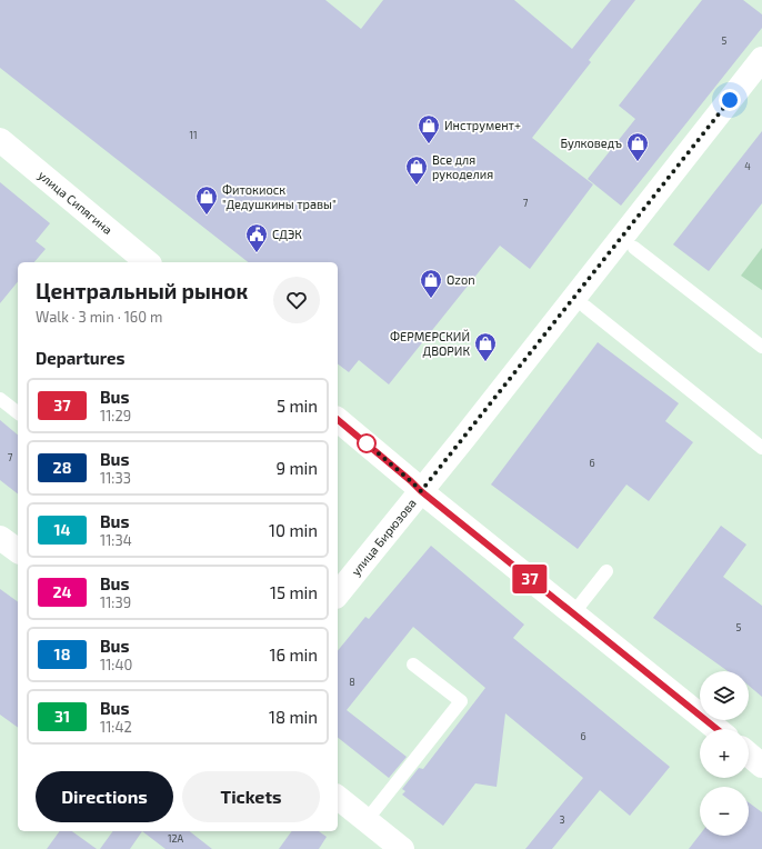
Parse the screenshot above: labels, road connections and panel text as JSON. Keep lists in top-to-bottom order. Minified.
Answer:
{"streets":{"street":["улица Сипягина","улица Бирюзова"]},"places":{"shop":["Инструмент+","Булковедъ","Все для рукоделия","Фитокиоск \"Дедушкины травы\"","Ozon","ФЕРМЕРСКИЙ ДВОРИК"],"public building":["СДЭК"]},"lines":["bus line 37"],"house_numbers":["5","11","4","7","7","6","5","8","6","3","12А"],"page":{"on_map":"37","heading":[["Центральный рынок","Walk · 3 min · 160 m"],"Departures"],"list":[{"mark":"37","name":"Bus","note":"11:29","value":"5 min"},{"mark":"28","name":"Bus","note":"11:33","value":"9 min"},{"mark":"14","name":"Bus","note":"11:34","value":"10 min"},{"mark":"24","name":"Bus","note":"11:39","value":"15 min"},{"mark":"18","name":"Bus","note":"11:40","value":"16 min"},{"mark":"31","name":"Bus","note":"11:42","value":"18 min"}],"map_buttons":["+","−"],"buttons":["Directions","Tickets"]}}
